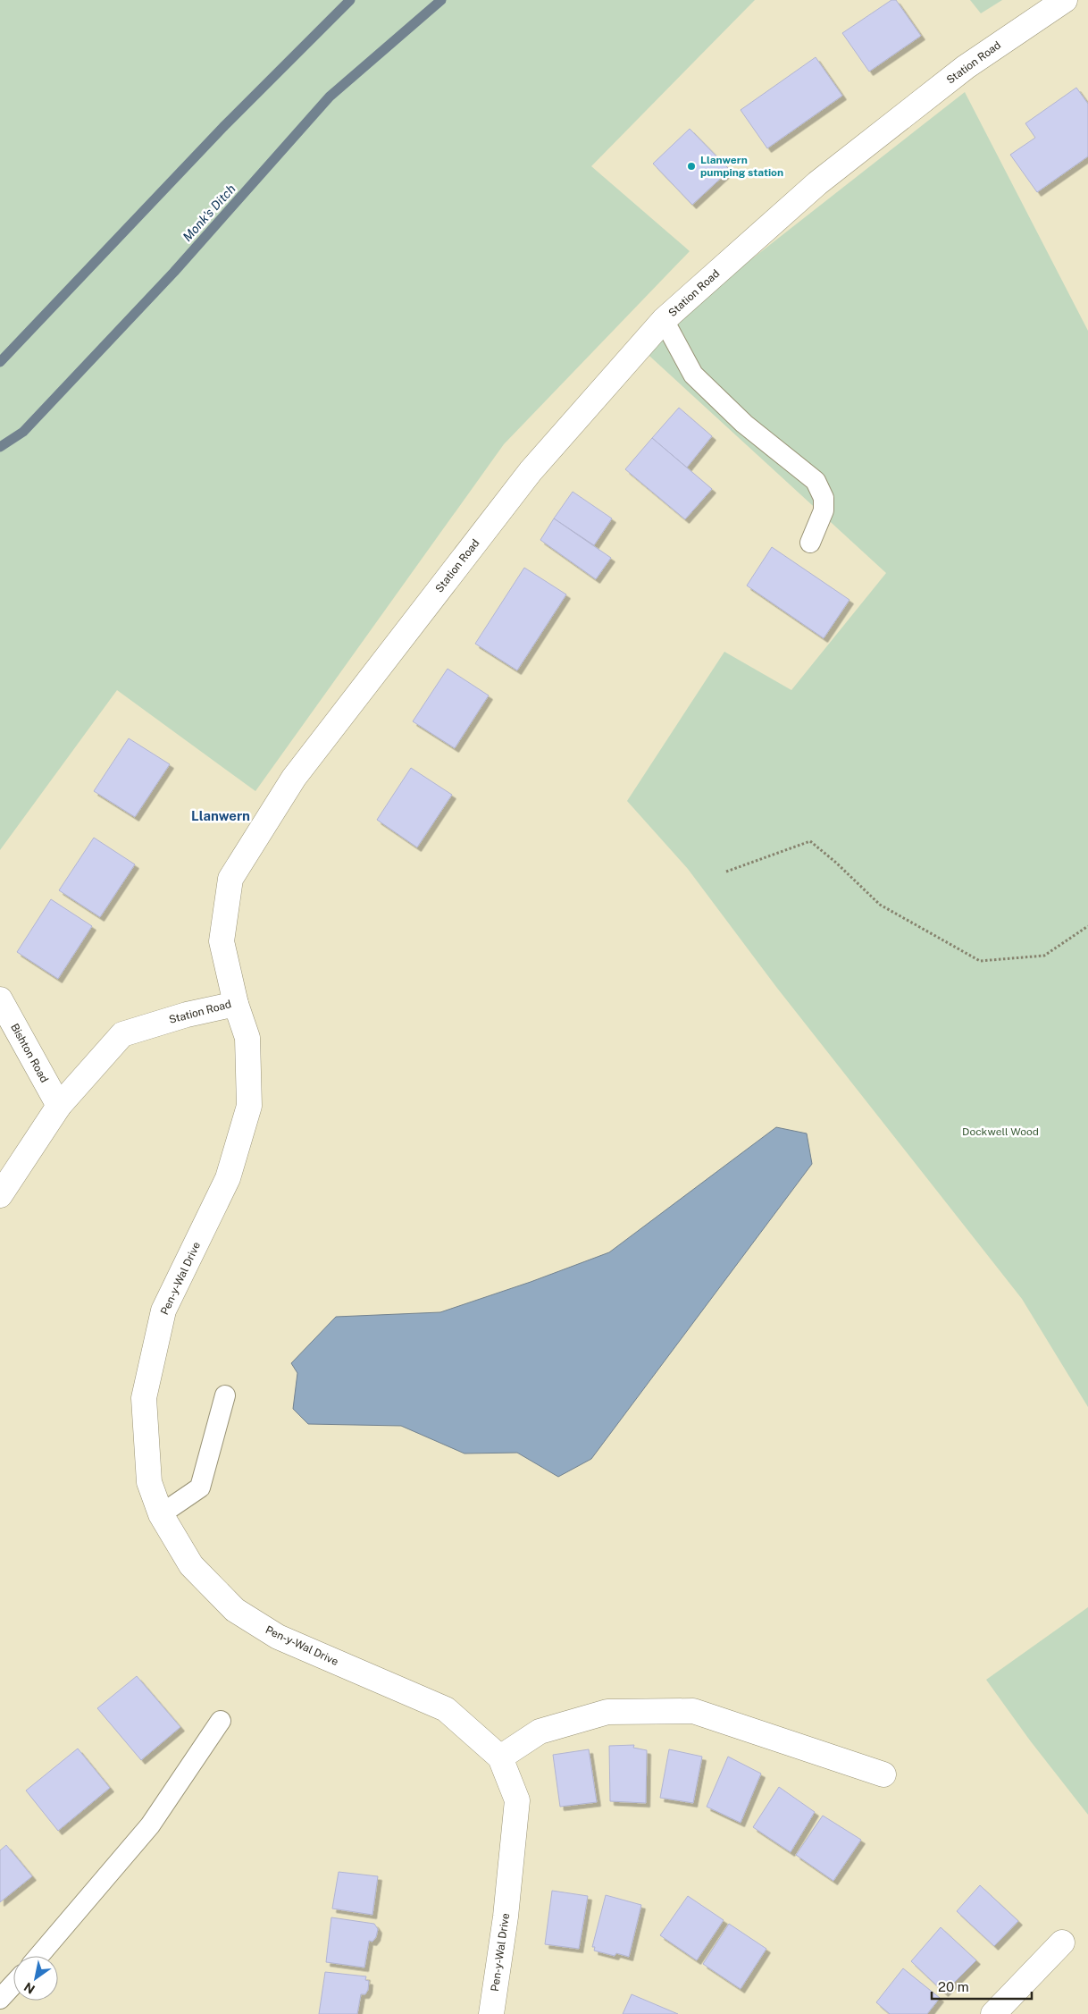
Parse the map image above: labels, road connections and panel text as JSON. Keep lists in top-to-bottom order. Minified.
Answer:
{"streets":{"street":["Station Road","Bishton Road","Pen-y-Wal Drive"]},"crossings":[["Station Road","Bishton Road"],["Station Road","Pen-y-Wal Drive"]],"districts":["Llanwern"],"water":["Monk's Ditch"],"parks":["Dockwell Wood"],"places":["Llanwern pumping station"],"scale_bar":"20 m","north":"bottom left"}
